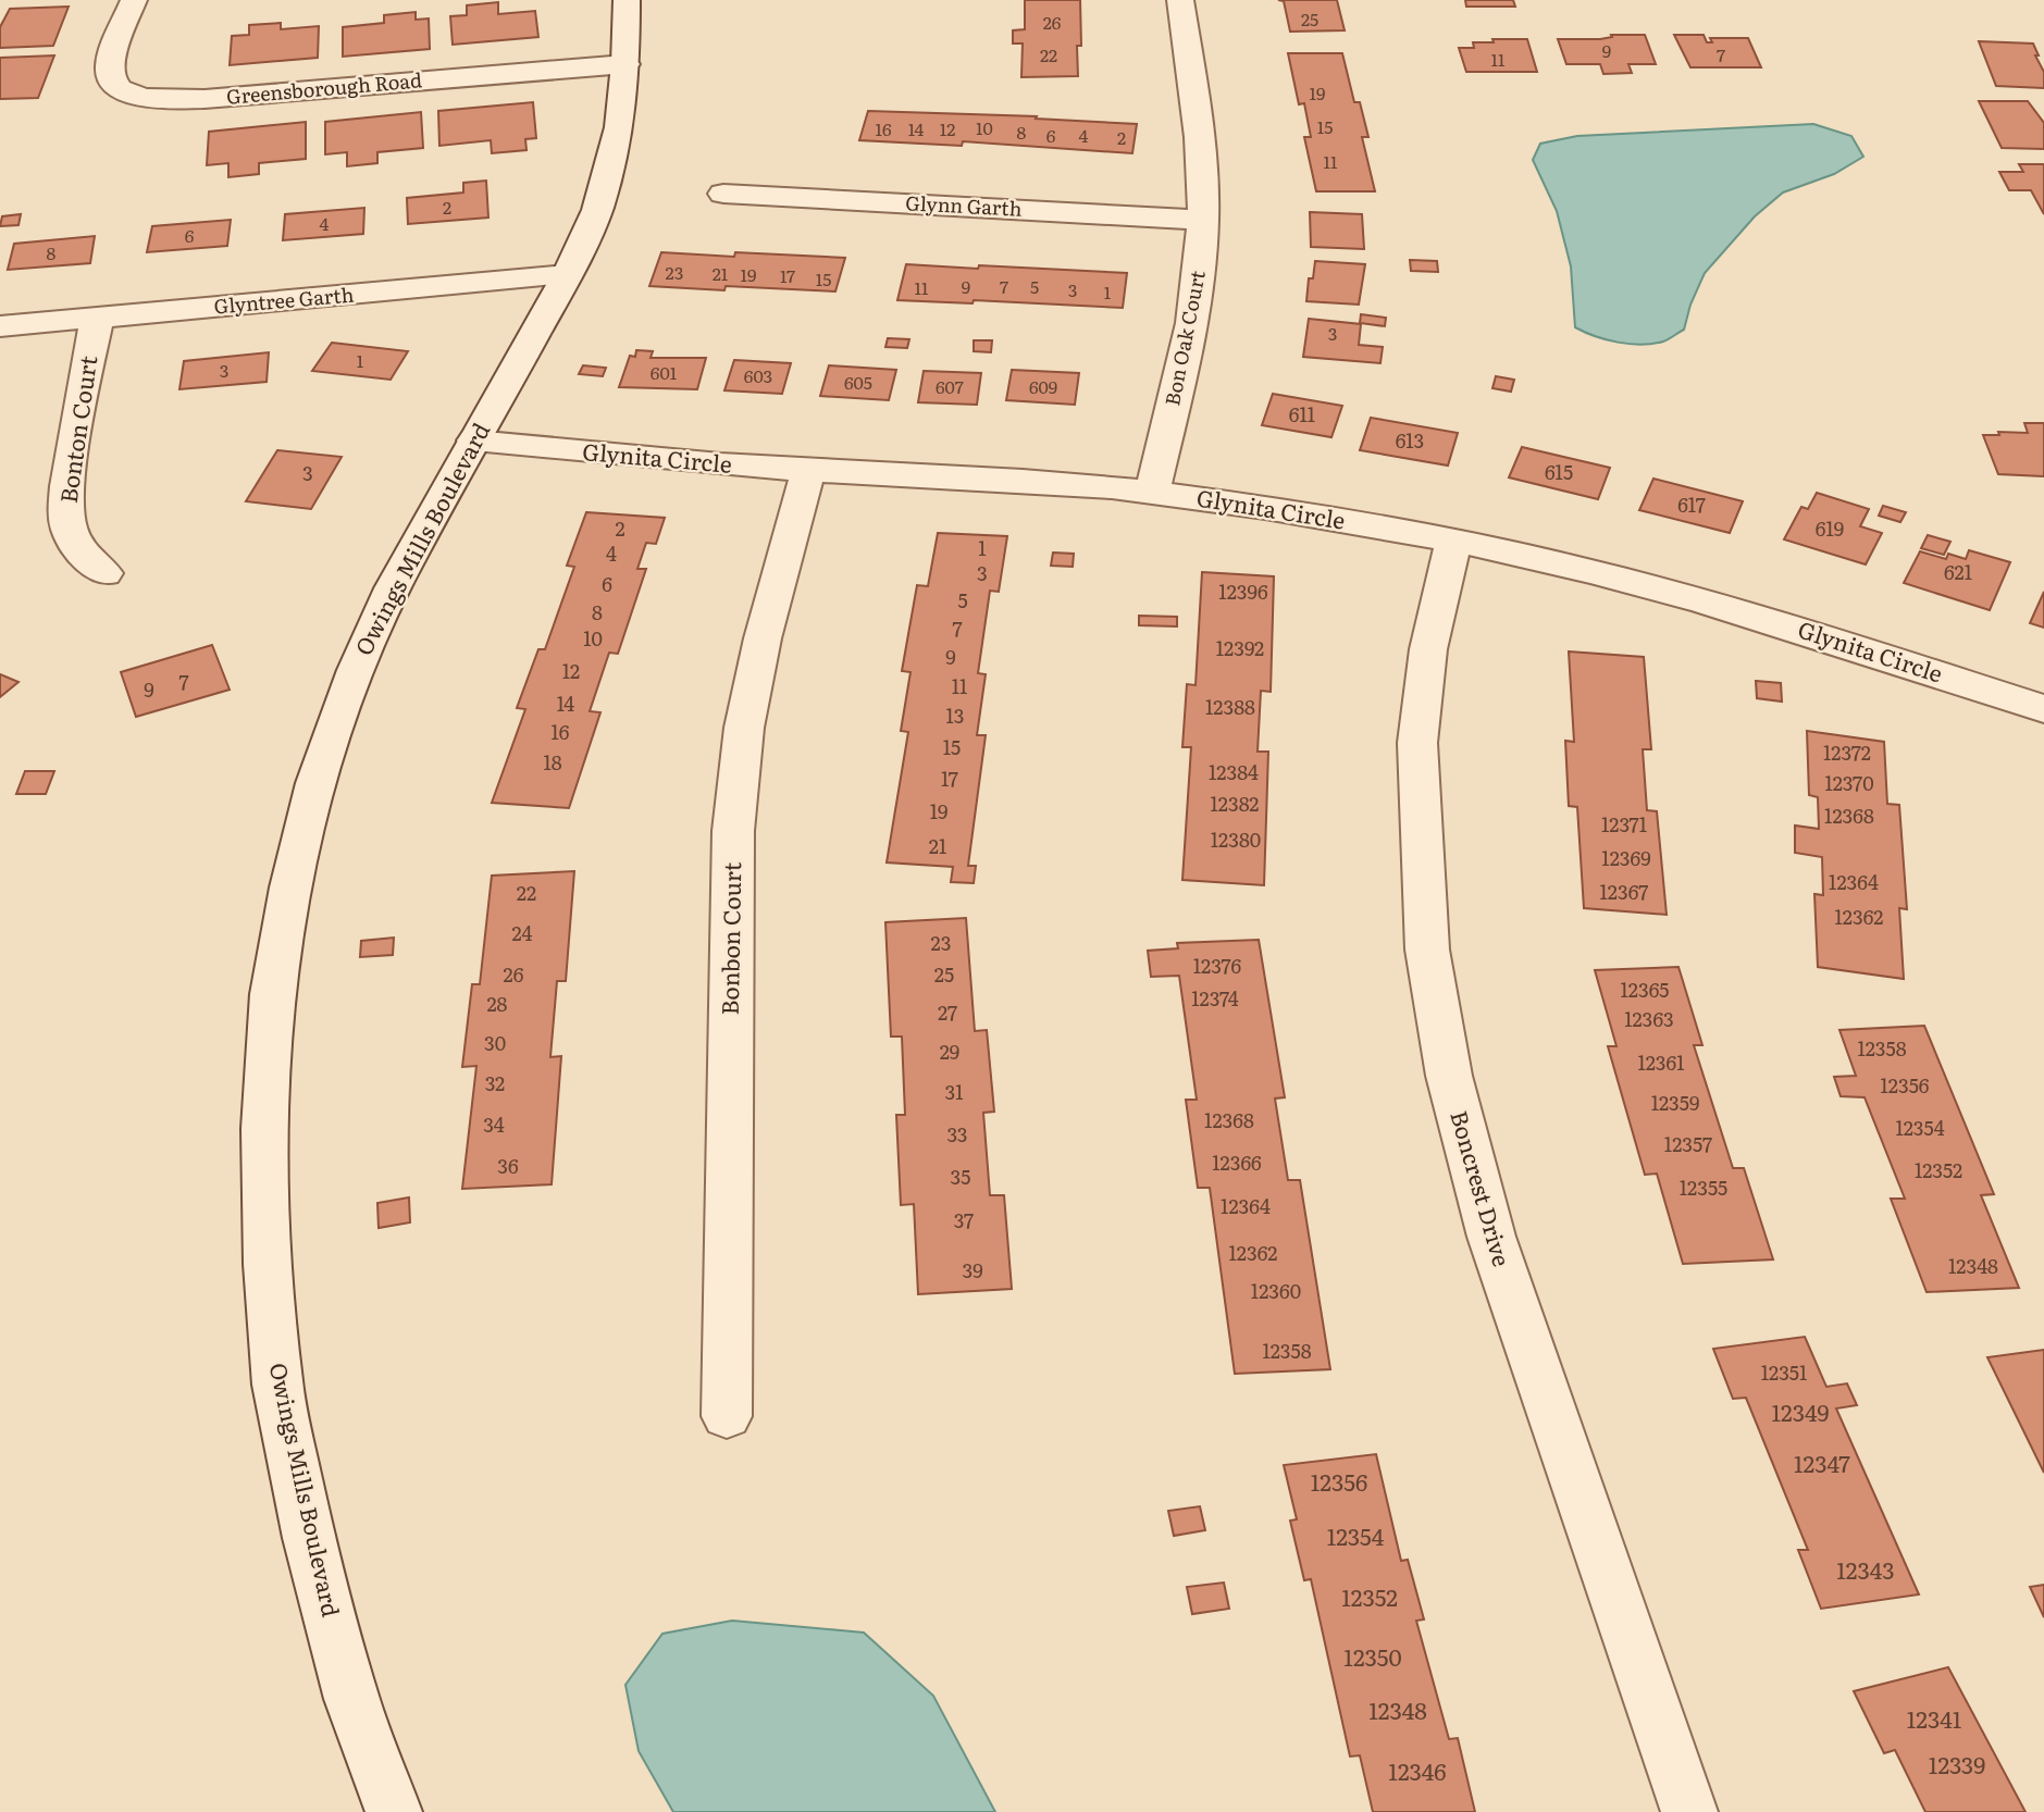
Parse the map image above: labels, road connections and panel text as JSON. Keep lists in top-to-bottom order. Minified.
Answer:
{"streets":{"street":["Greensborough Road","Glynn Garth","Glyntree Garth","Bon Oak Court","Bonton Court","Glynita Circle","Owings Mills Boulevard","Bonbon Court","Boncrest Drive"]},"crossings":[["Greensborough Road","Owings Mills Boulevard"],["Glynn Garth","Bon Oak Court"],["Glyntree Garth","Bonton Court"],["Glyntree Garth","Owings Mills Boulevard"],["Bon Oak Court","Glynita Circle"],["Glynita Circle","Owings Mills Boulevard"],["Glynita Circle","Bonbon Court"],["Glynita Circle","Boncrest Drive"]],"house_numbers":["25","26","9","22","7","11","19","15","10","16","14","12","8","6","4","2","11","2","4","6","8","23","21","19","17","15","9","7","5","11","3","1","3","1","3","601","603","605","607","609","611","613","615","3","617","2","619","1","4","621","3","6","12396","5","8","7","10","12392","9","12","7","11","9","14","12388","13","16","15","12372","18","12384","17","12370","12382","19","12368","12371","12380","21","12369","12364","12367","22","12362","24","23","12376","26","25","12365","12374","28","27","12363","30","12358","29","12361","32","12356","31","12359","12368","34","12354","33","12357","12366","36","12352","35","12355","12364","37","12362","12348","39","12360","12358","12351","12349","12347","12356","12354","12343","12352","12350","12348","12341","12339","12346"]}
